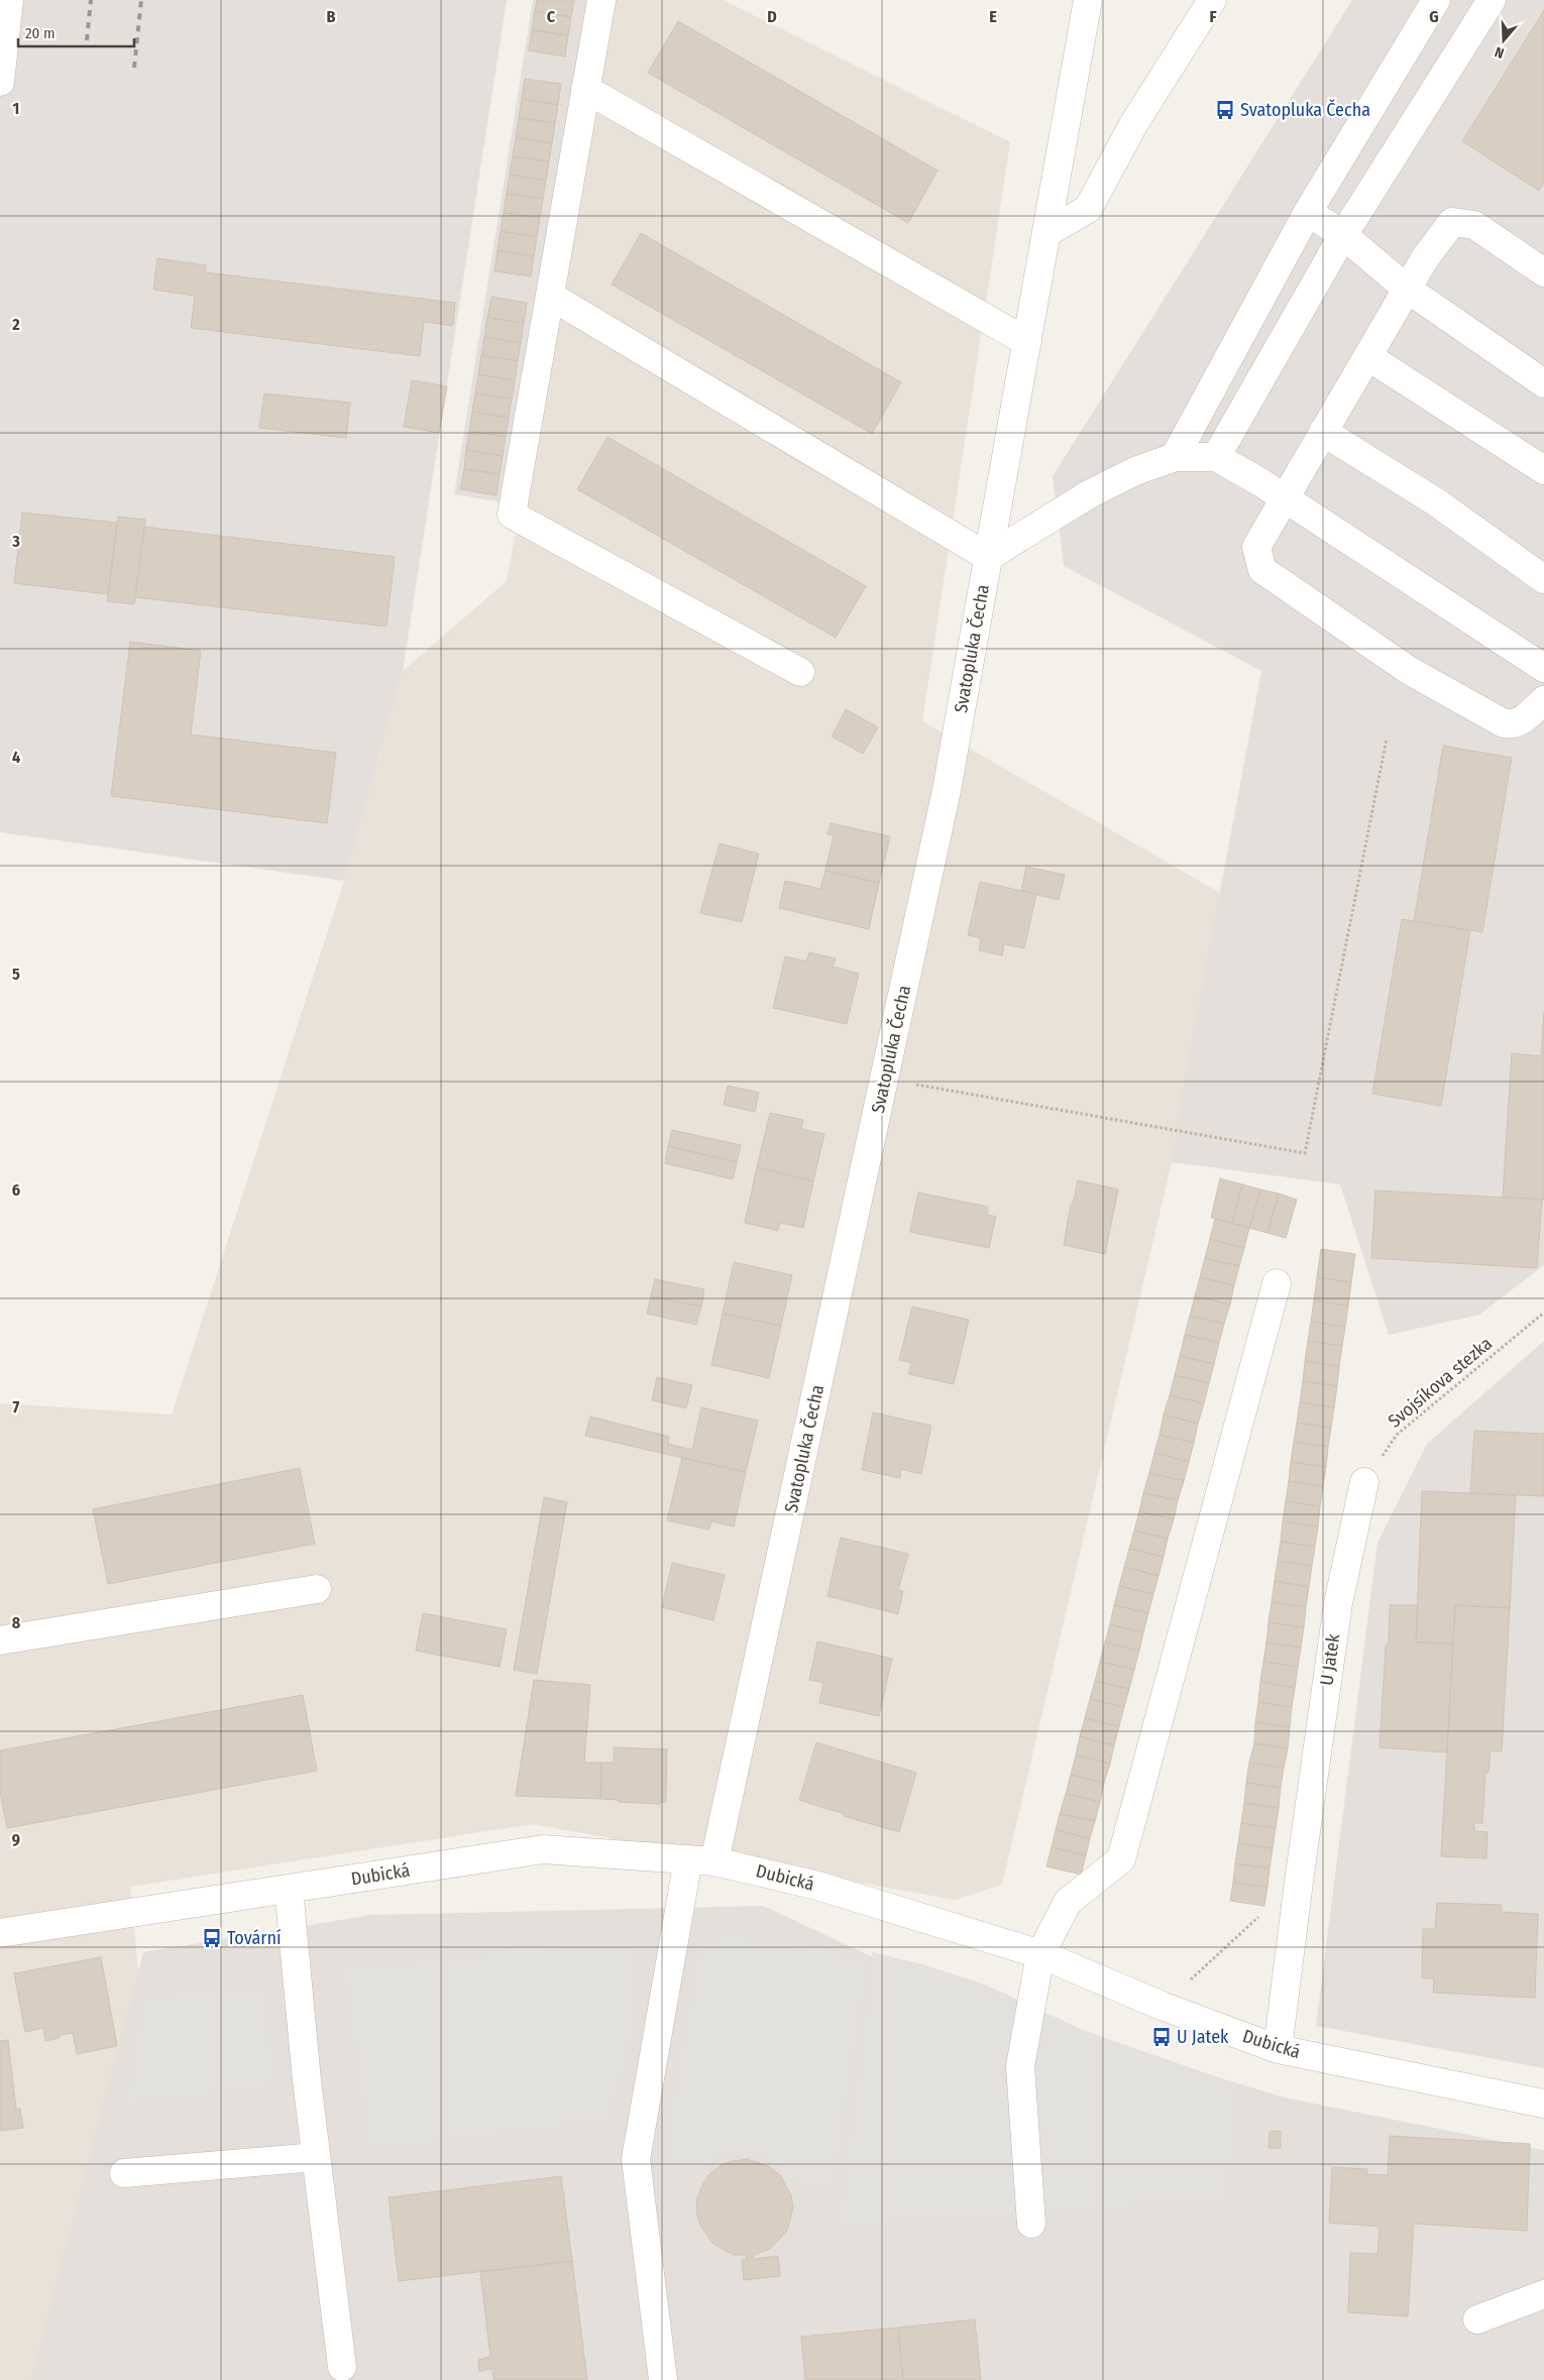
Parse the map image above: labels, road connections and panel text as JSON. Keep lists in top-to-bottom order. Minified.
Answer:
{"streets":{"street":["Svatopluka Čecha","U Jatek","Dubická"],"path":["Svojsíkova stezka"]},"crossings":[["Svatopluka Čecha","Dubická"],["Svojsíkova stezka","U Jatek"],["U Jatek","Dubická"]],"places":{"bus stop":["Svatopluka Čecha","Tovární","U Jatek"]},"scale_bar":"20 m","north":"bottom","grid":{"columns":["B","C","D","E","F","G"],"rows":["1","2","3","4","5","6","7","8","9"]}}
